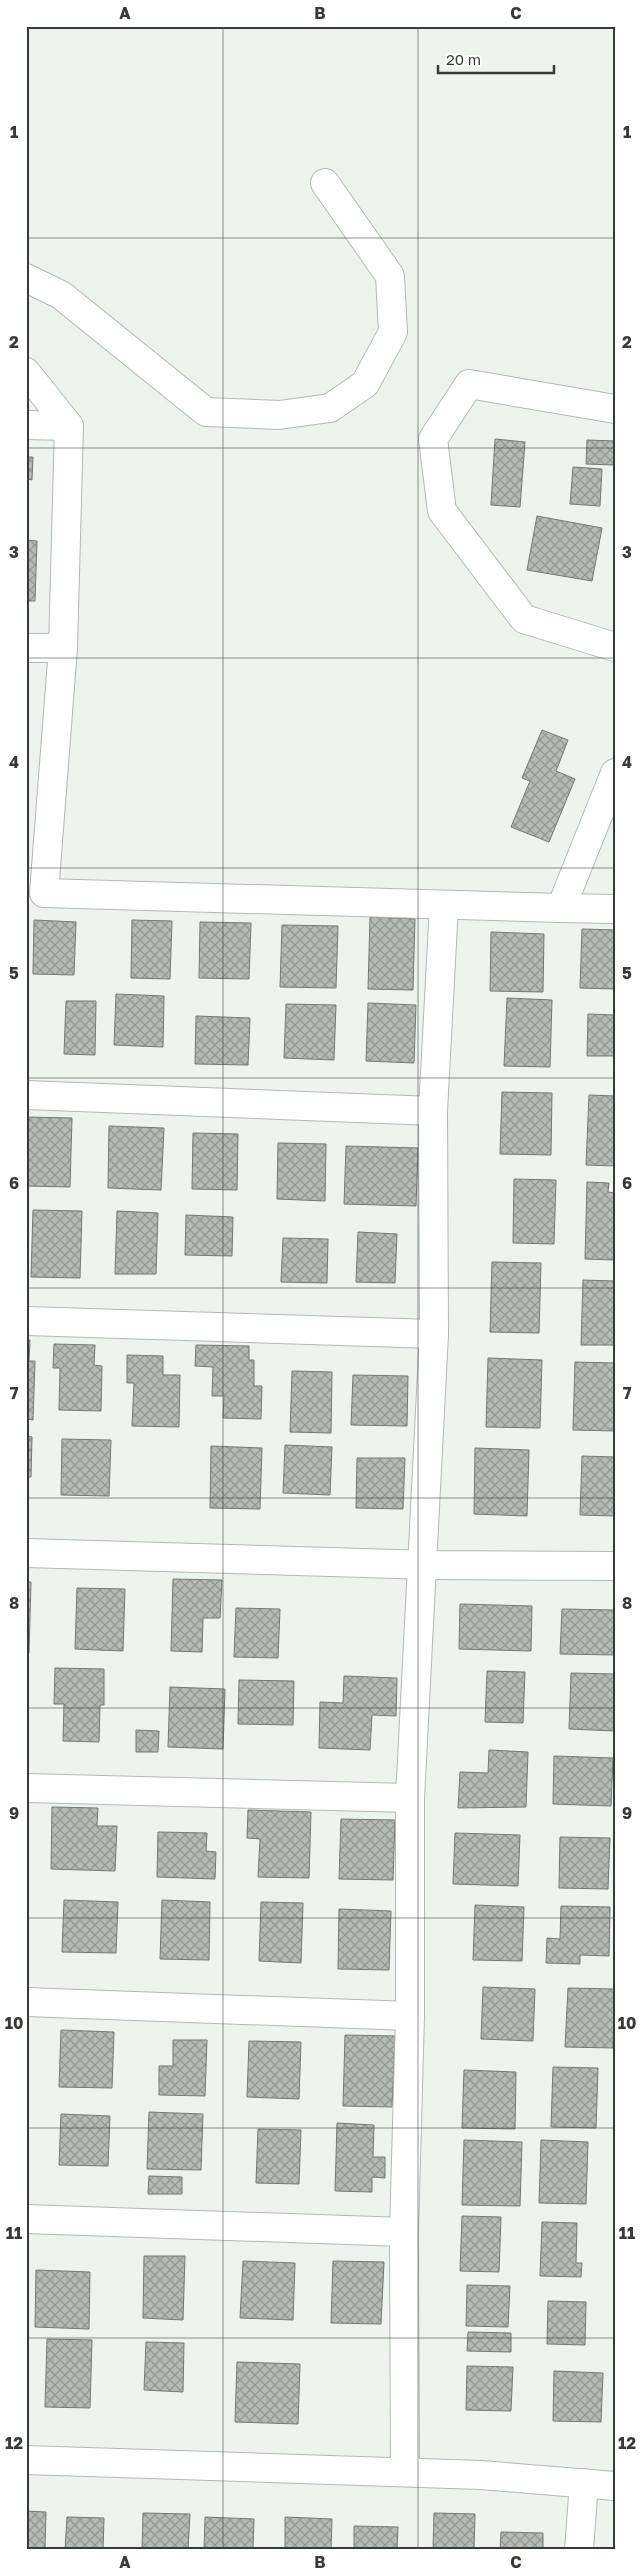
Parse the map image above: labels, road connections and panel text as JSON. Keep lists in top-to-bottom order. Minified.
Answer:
{"scale_bar":"20 m","grid":{"columns":["A","B","C"],"rows":["1","2","3","4","5","6","7","8","9","10","11","12"]}}
